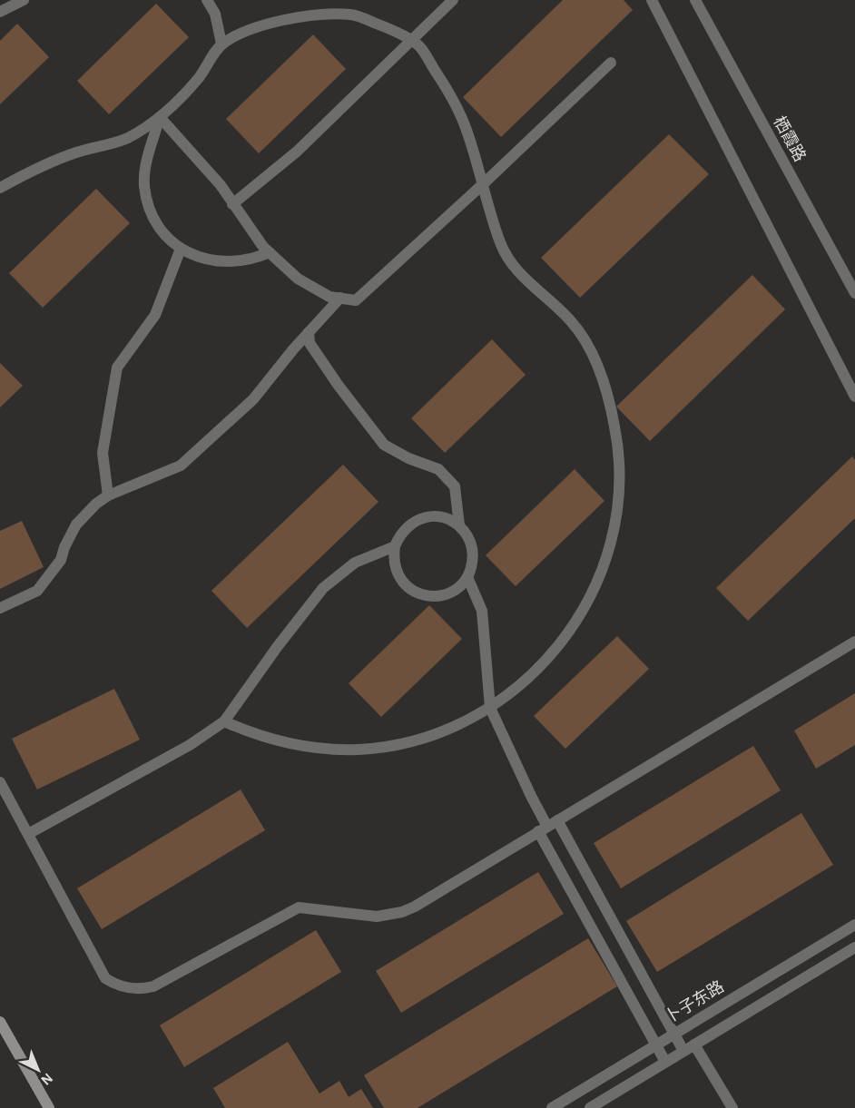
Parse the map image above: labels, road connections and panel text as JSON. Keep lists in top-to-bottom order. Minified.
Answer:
{"streets":{"street":["栖霞路","卜子东路"]},"north":"bottom right"}
